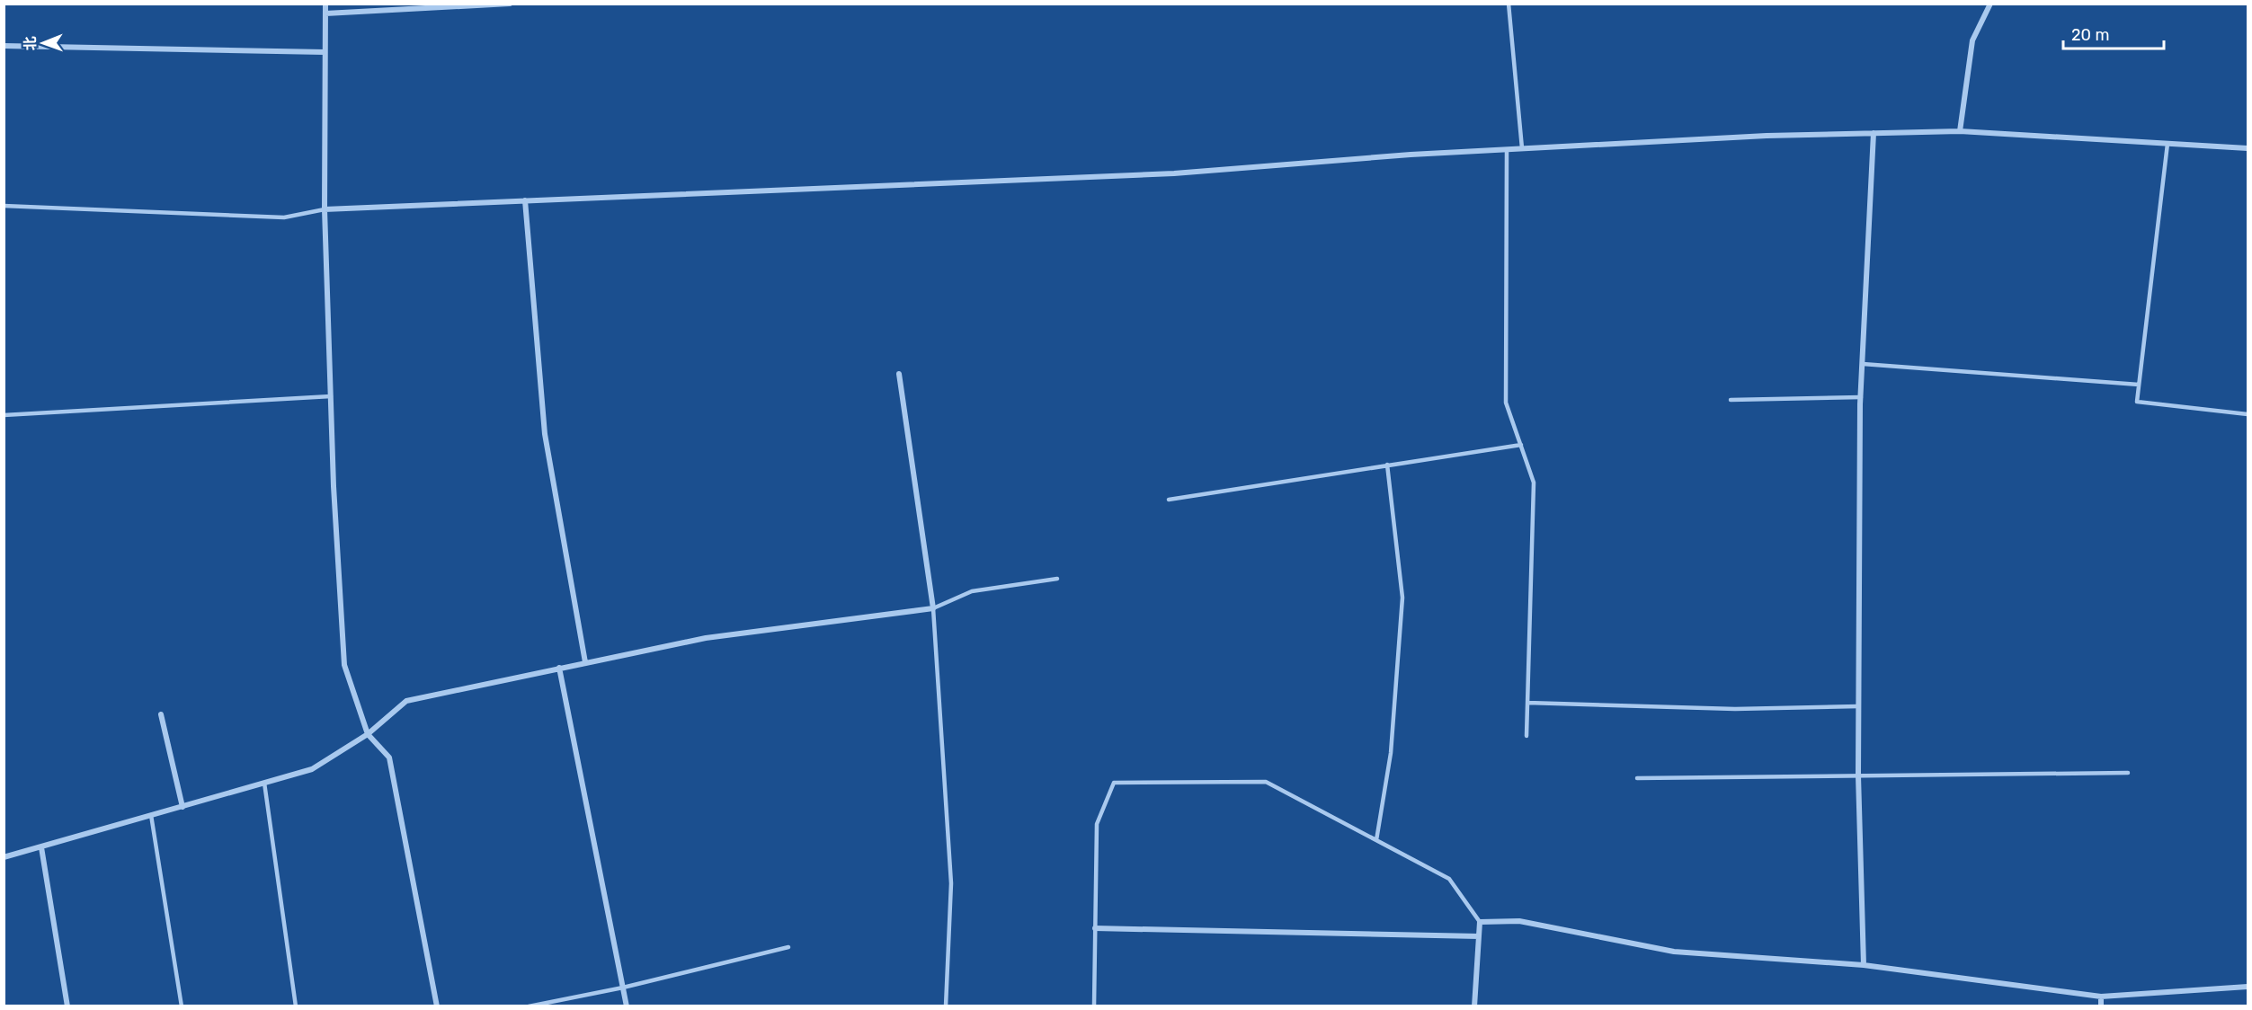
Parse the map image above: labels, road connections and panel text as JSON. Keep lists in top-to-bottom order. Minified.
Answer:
{"scale_bar":"20 m","north":"left"}
